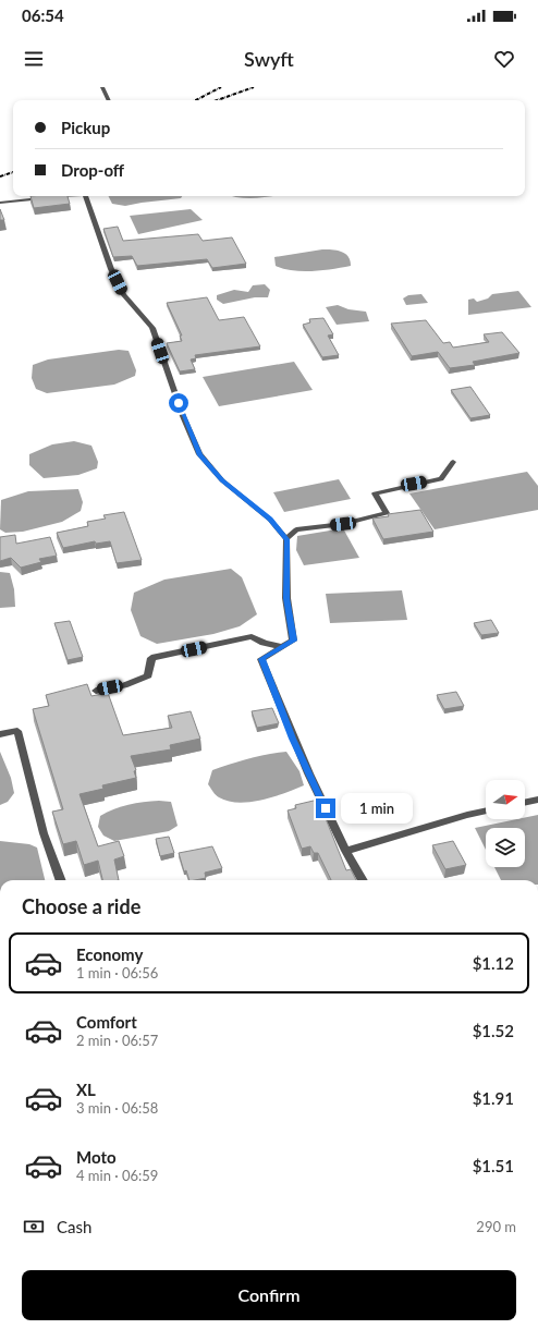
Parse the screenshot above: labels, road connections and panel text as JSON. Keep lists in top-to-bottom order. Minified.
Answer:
{"north":"right","page":{"status":"06:54","header":"Swyft","banner":["Pickup","Drop-off"],"bubble":"1 min","heading":"Choose a ride","list":[{"name":"Economy","note":"1 min · 06:56","value":"$1.12"},{"name":"Comfort","note":"2 min · 06:57","value":"$1.52"},{"name":"XL","note":"3 min · 06:58","value":"$1.91"},{"name":"Moto","note":"4 min · 06:59","value":"$1.51"}],"pay":["Cash","290 m"],"buttons":"Confirm"}}
